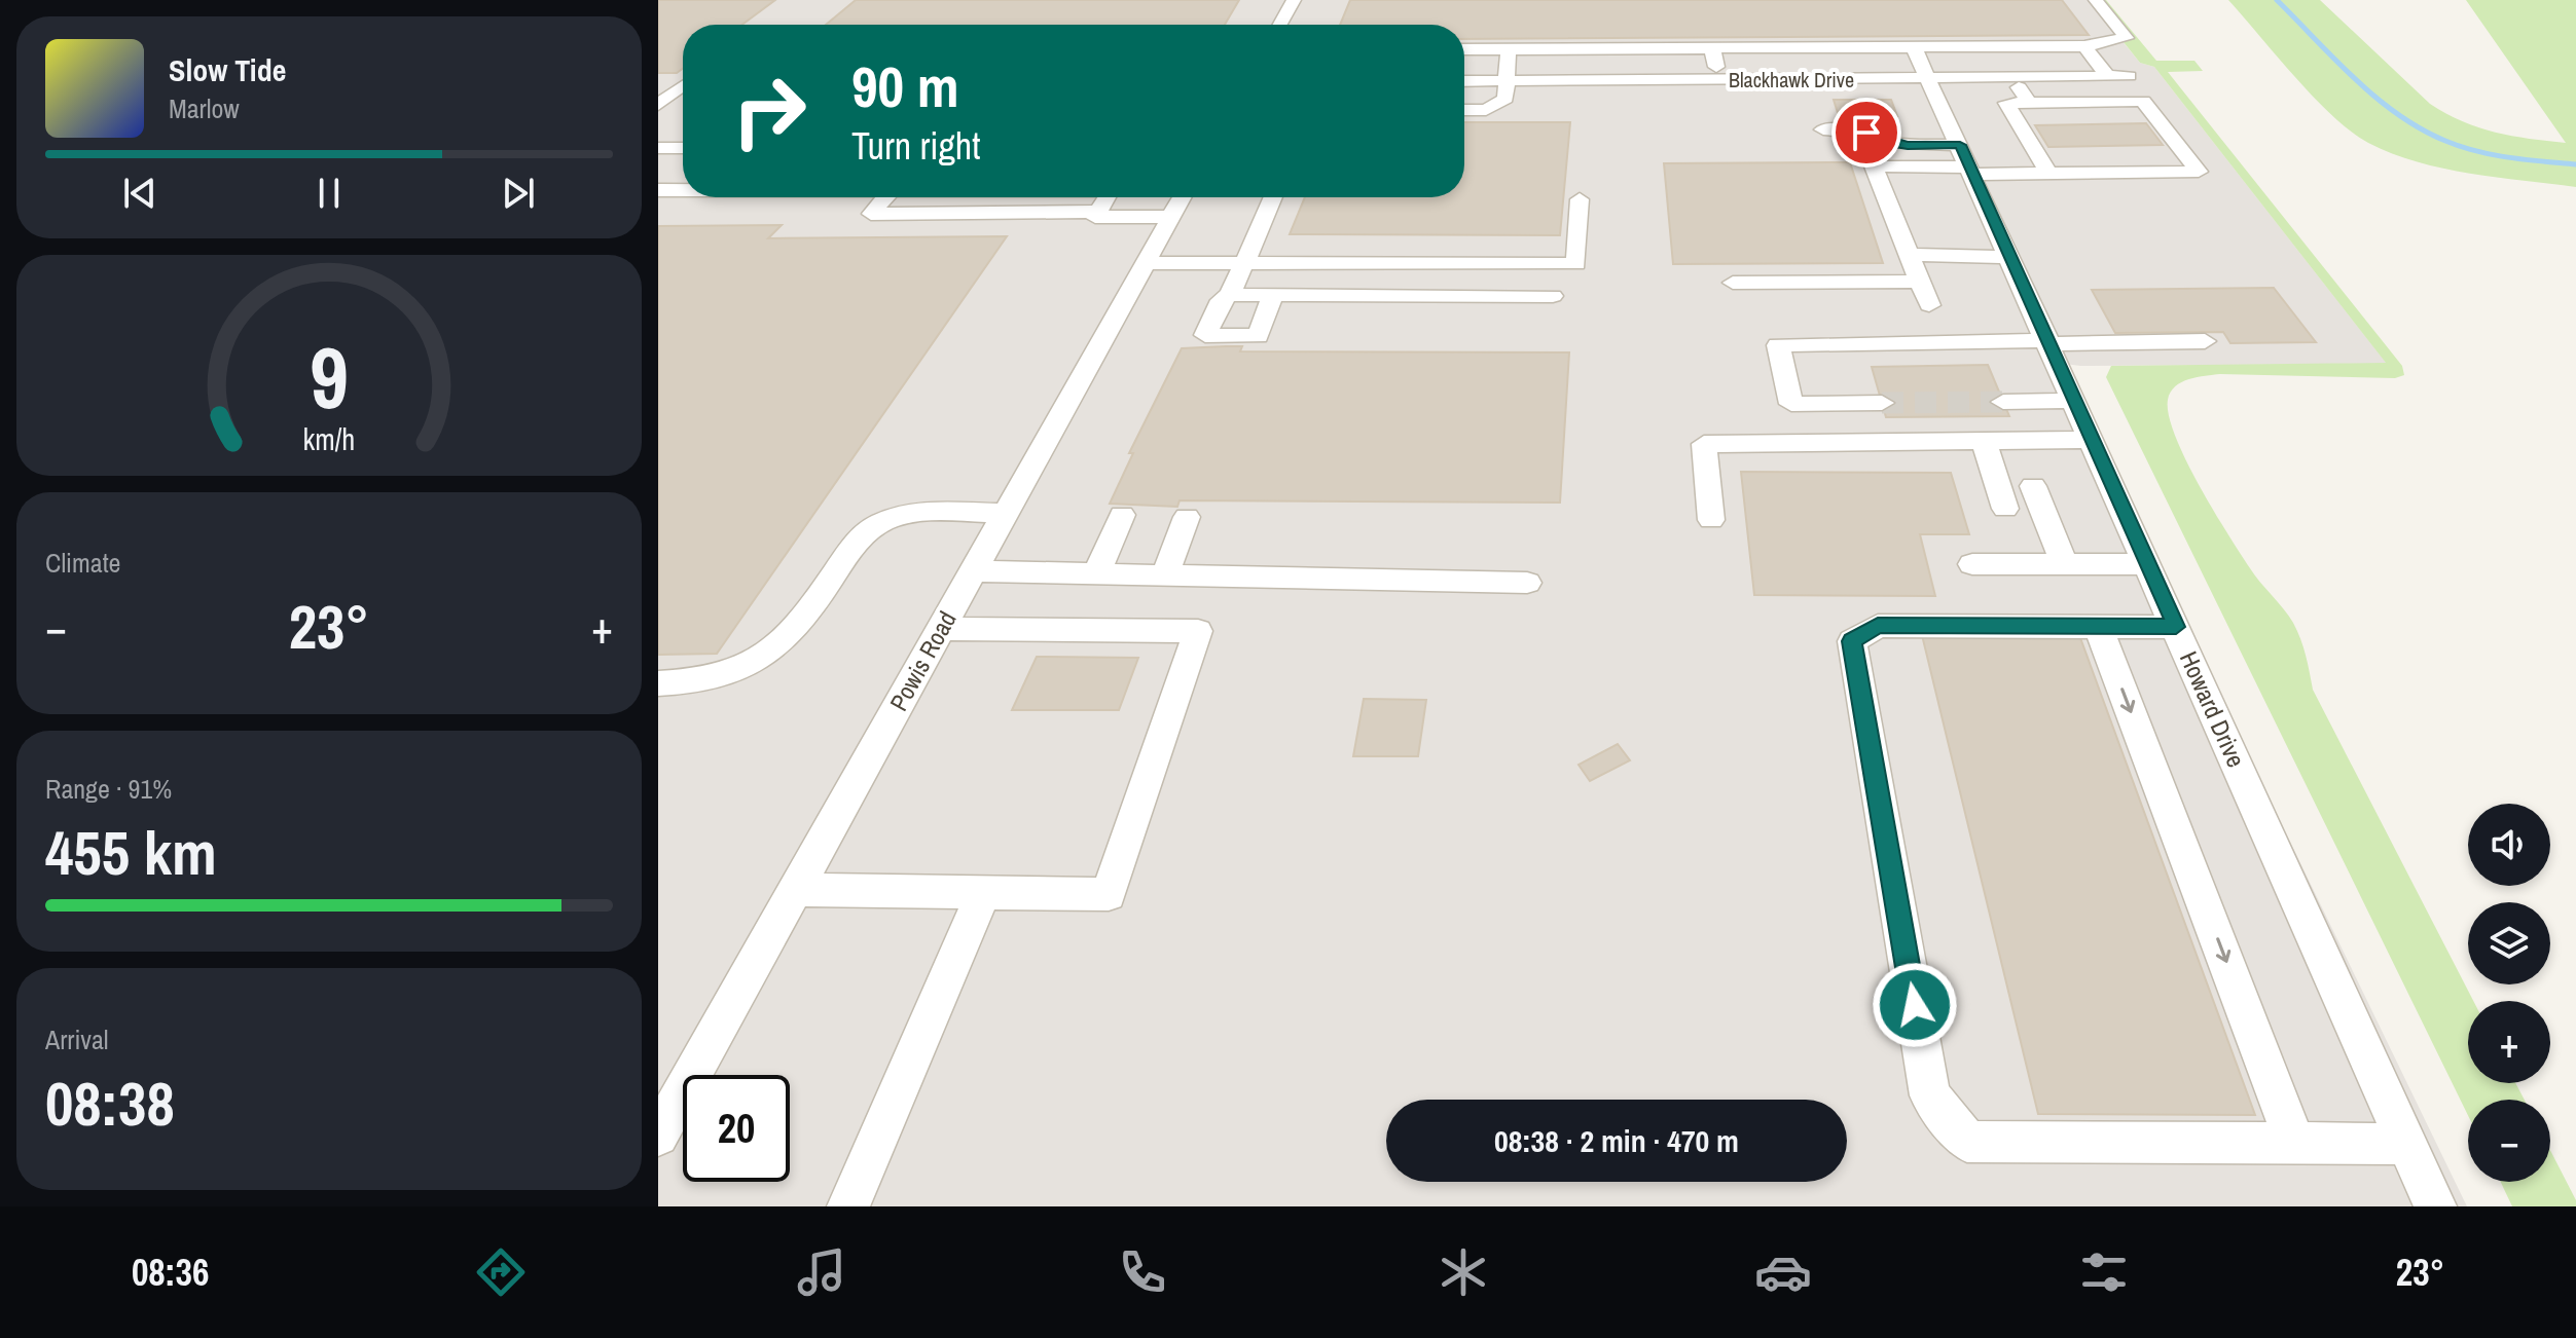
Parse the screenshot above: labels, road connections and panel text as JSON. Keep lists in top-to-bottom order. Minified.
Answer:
{"streets":{"street":["Blackhawk Drive","Powis Road","Howard Drive"]},"crossings":[["Blackhawk Drive","Howard Drive"]],"page":{"turn":["90 m","Turn right"],"song":["Slow Tide","Marlow"],"tile":["Climate",["Range · 91%","455 km"],["Arrival","08:38"]],"heat":["−","23°","+"],"map_buttons":["+","−"],"limit":"20","trip":"08:38 · 2 min · 470 m","tabs":["08:36","23°"],"gauge":["9","km/h"]}}
